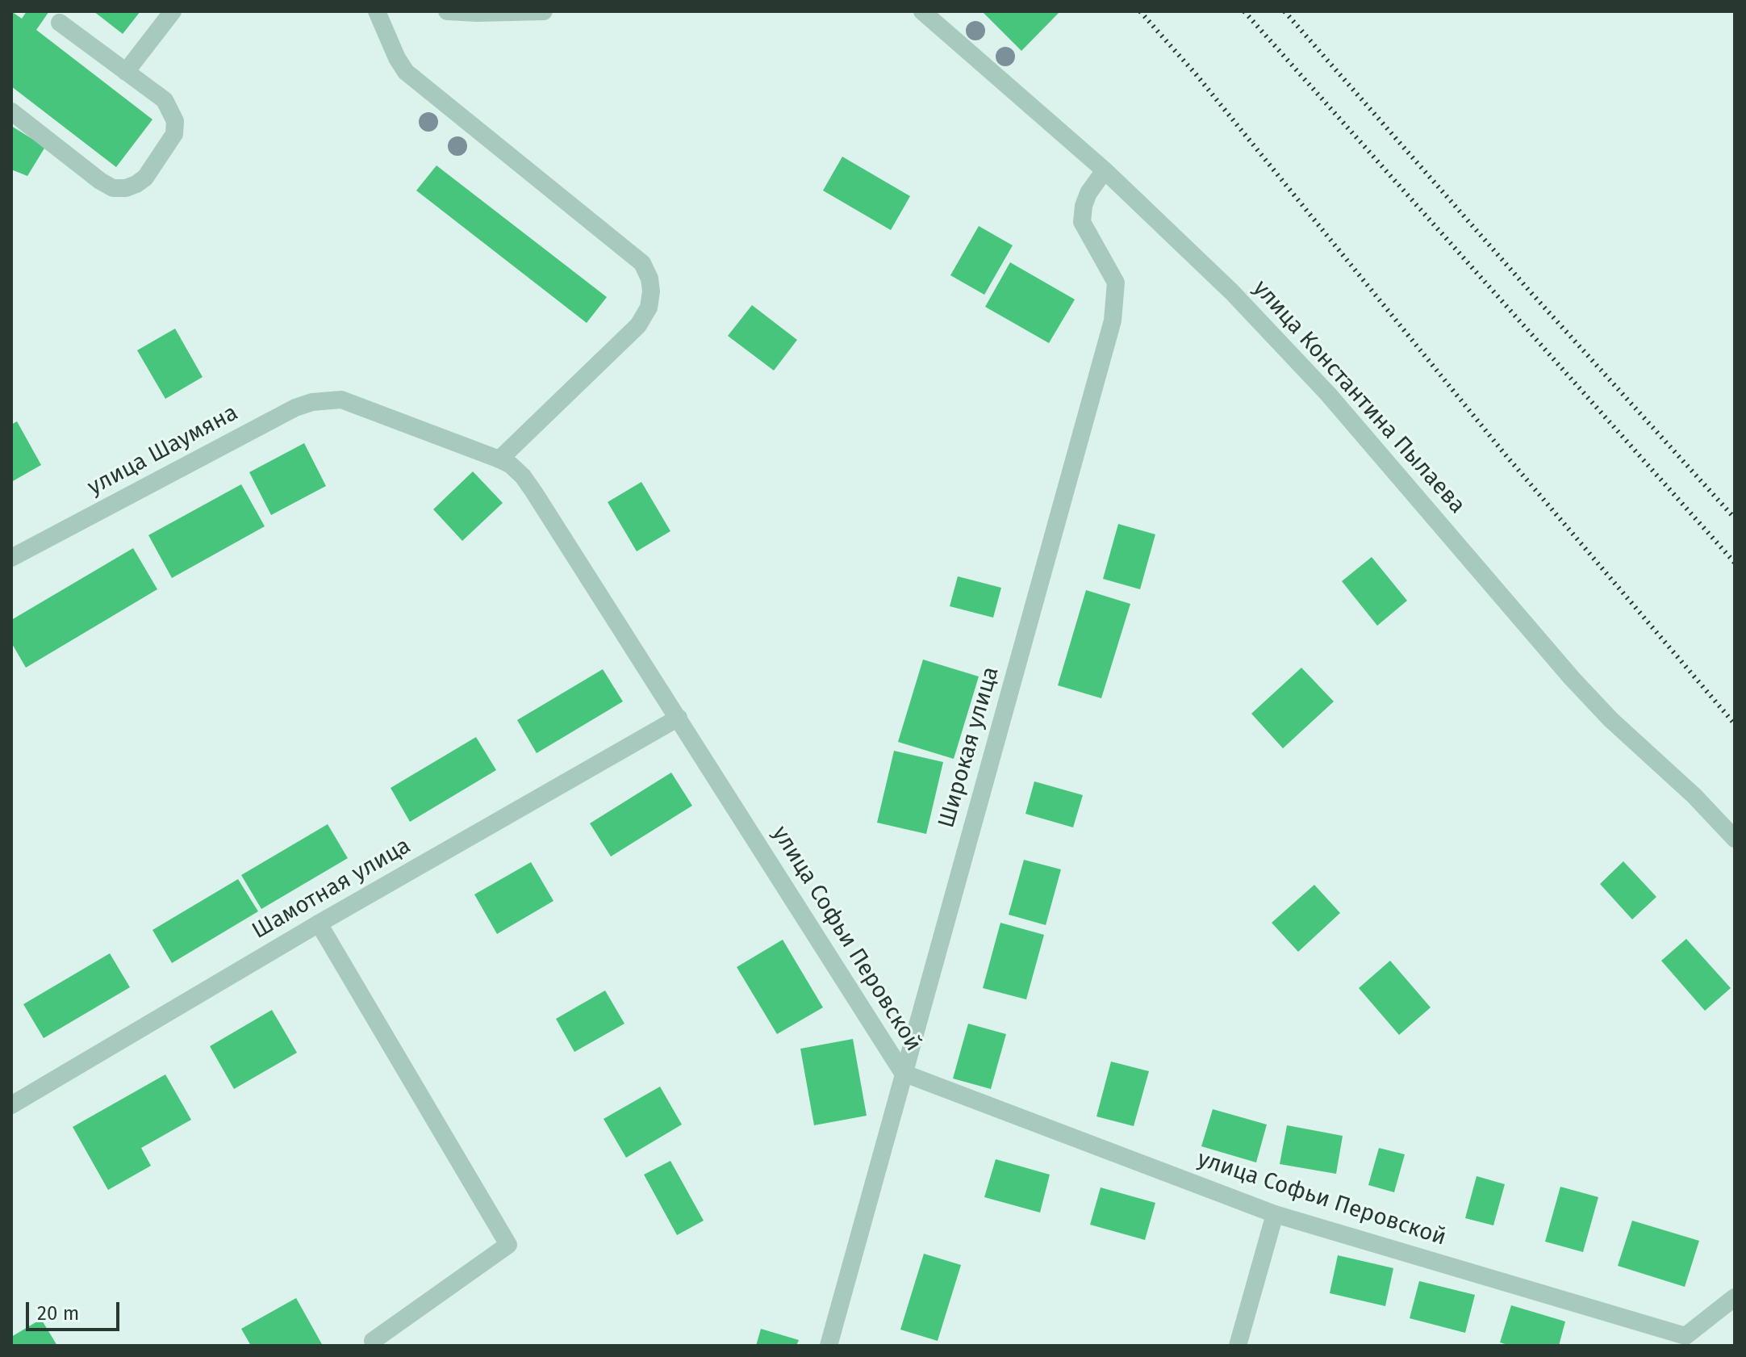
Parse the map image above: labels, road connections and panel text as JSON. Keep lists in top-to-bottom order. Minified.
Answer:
{"streets":{"street":["улица Константина Пылаева","улица Шаумяна","Широкая улица","Шамотная улица","улица Софьи Перовской"]},"crossings":[["улица Константина Пылаева","Широкая улица"],["улица Шаумяна","улица Софьи Перовской"],["Широкая улица","улица Софьи Перовской"],["Шамотная улица","улица Софьи Перовской"]],"scale_bar":"20 m"}
